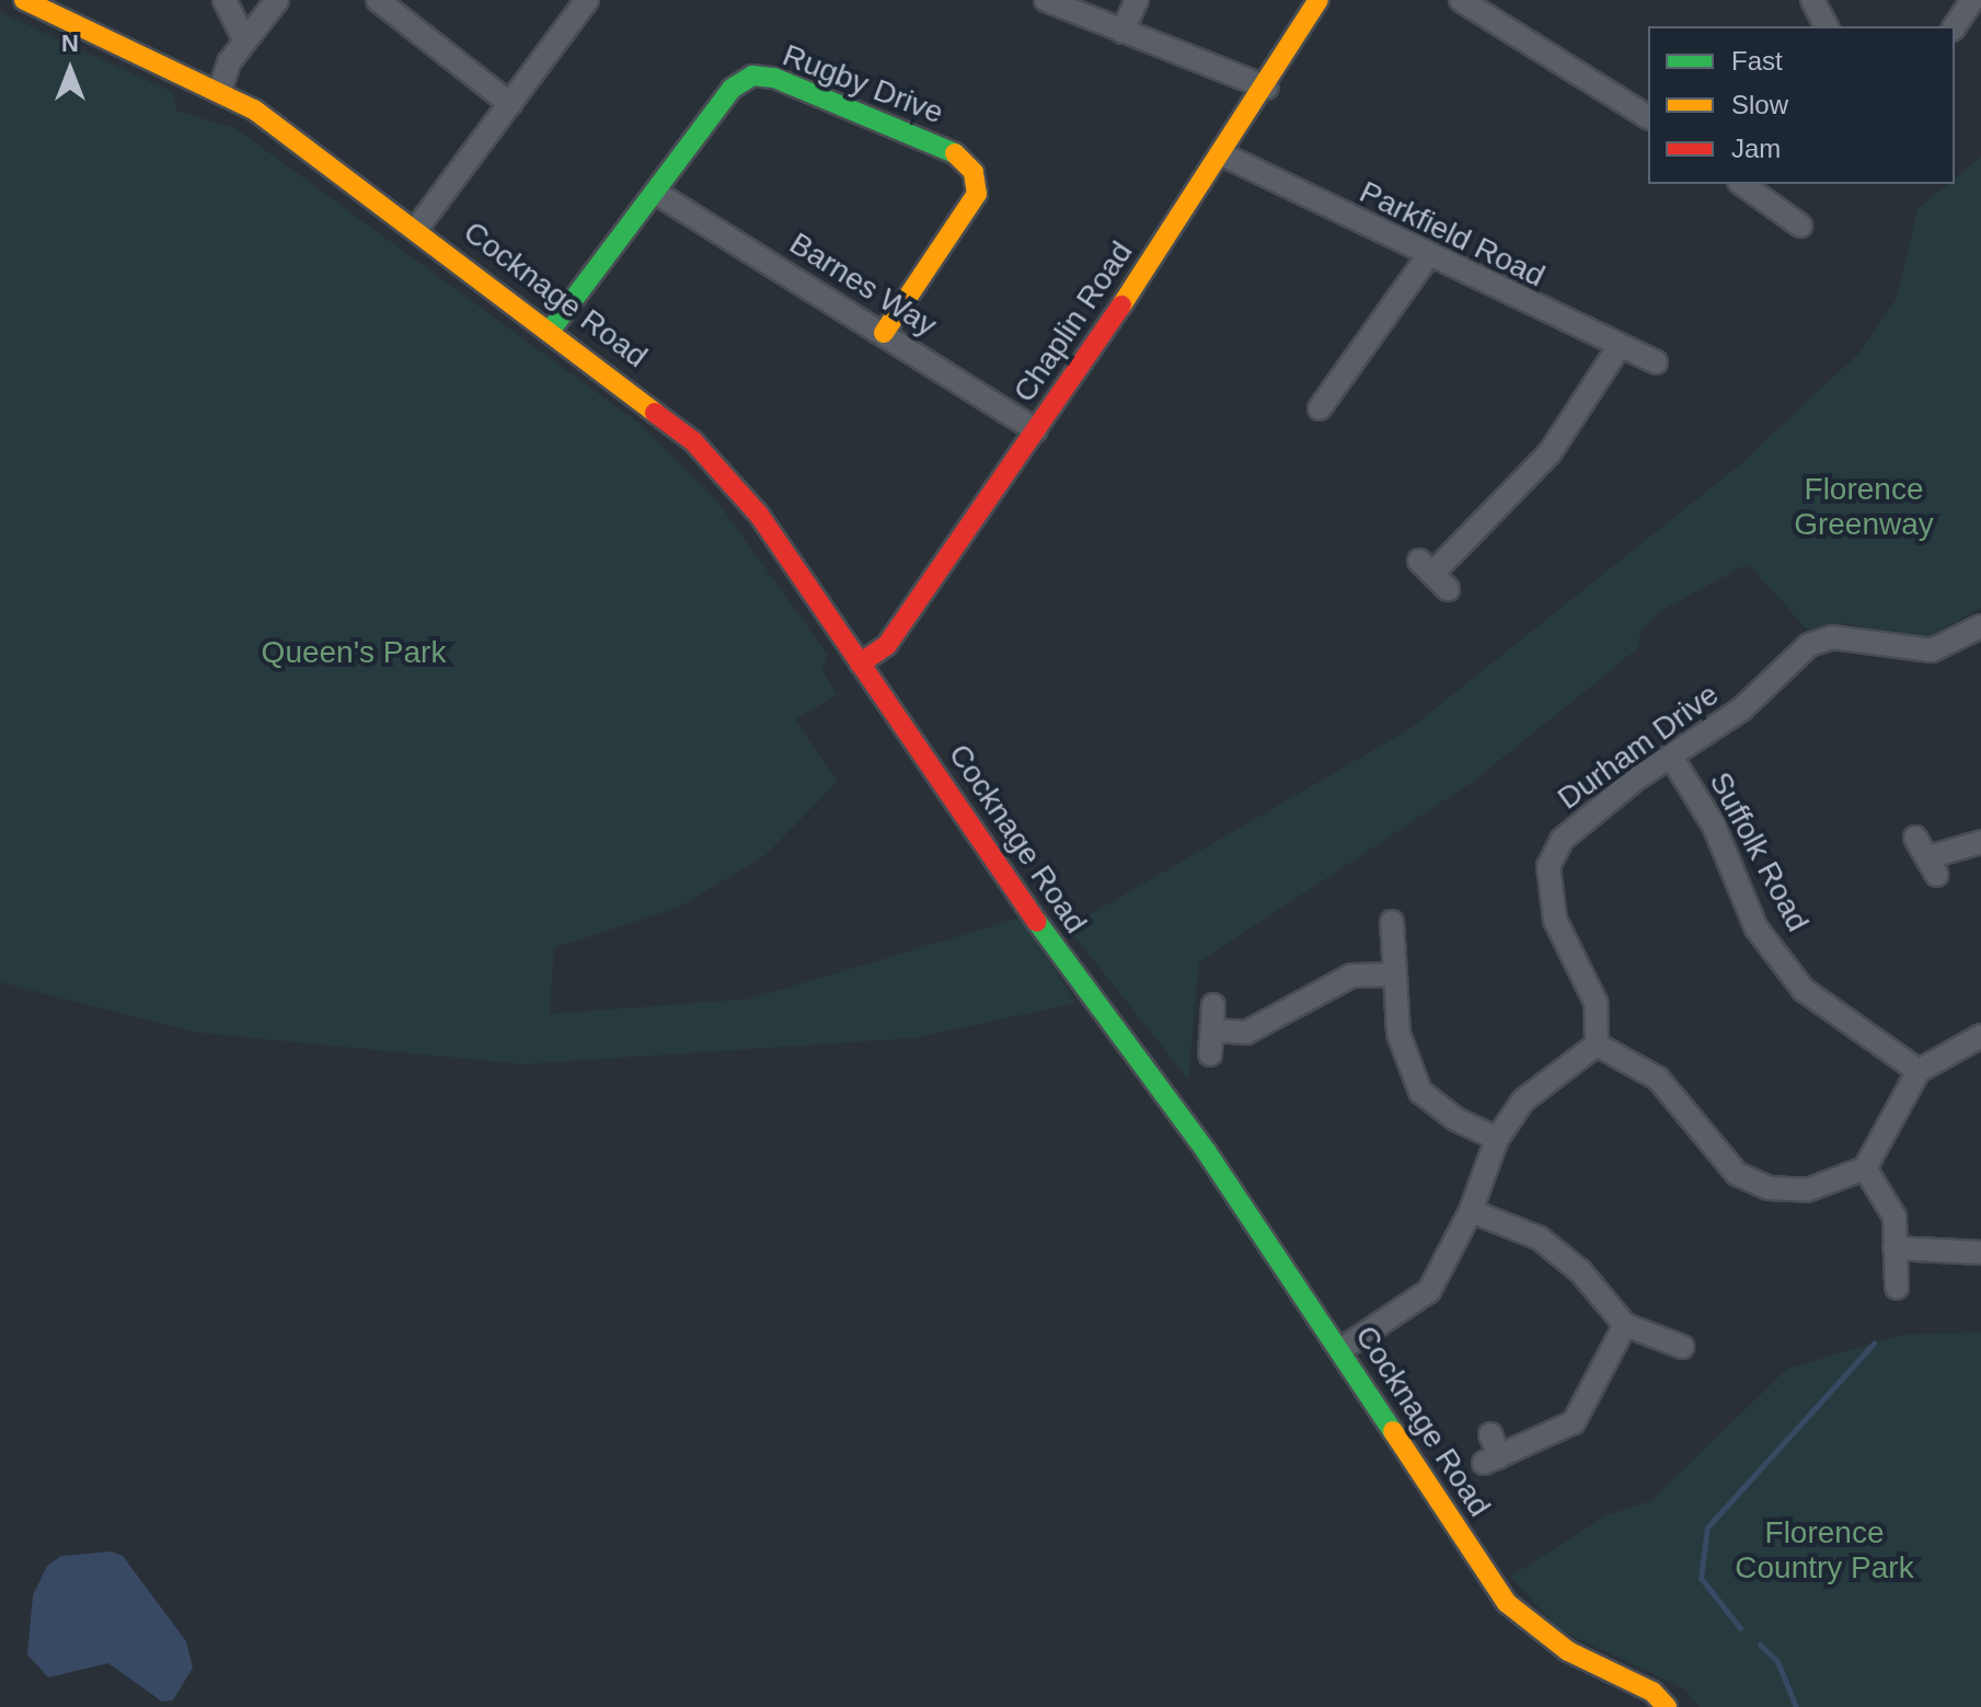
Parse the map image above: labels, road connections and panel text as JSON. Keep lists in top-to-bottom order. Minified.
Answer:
{"streets":{"street":["Rugby Drive","Parkfield Road","Barnes Way","Cocknage Road","Chaplin Road","Durham Drive","Suffolk Road"]},"crossings":[["Rugby Drive","Barnes Way"],["Rugby Drive","Cocknage Road"],["Parkfield Road","Chaplin Road"],["Barnes Way","Chaplin Road"],["Cocknage Road","Chaplin Road"],["Durham Drive","Suffolk Road"]],"parks":["Florence Greenway","Queen's Park","Florence Country Park"],"legend":["Fast","Slow","Jam"],"north":"top"}
